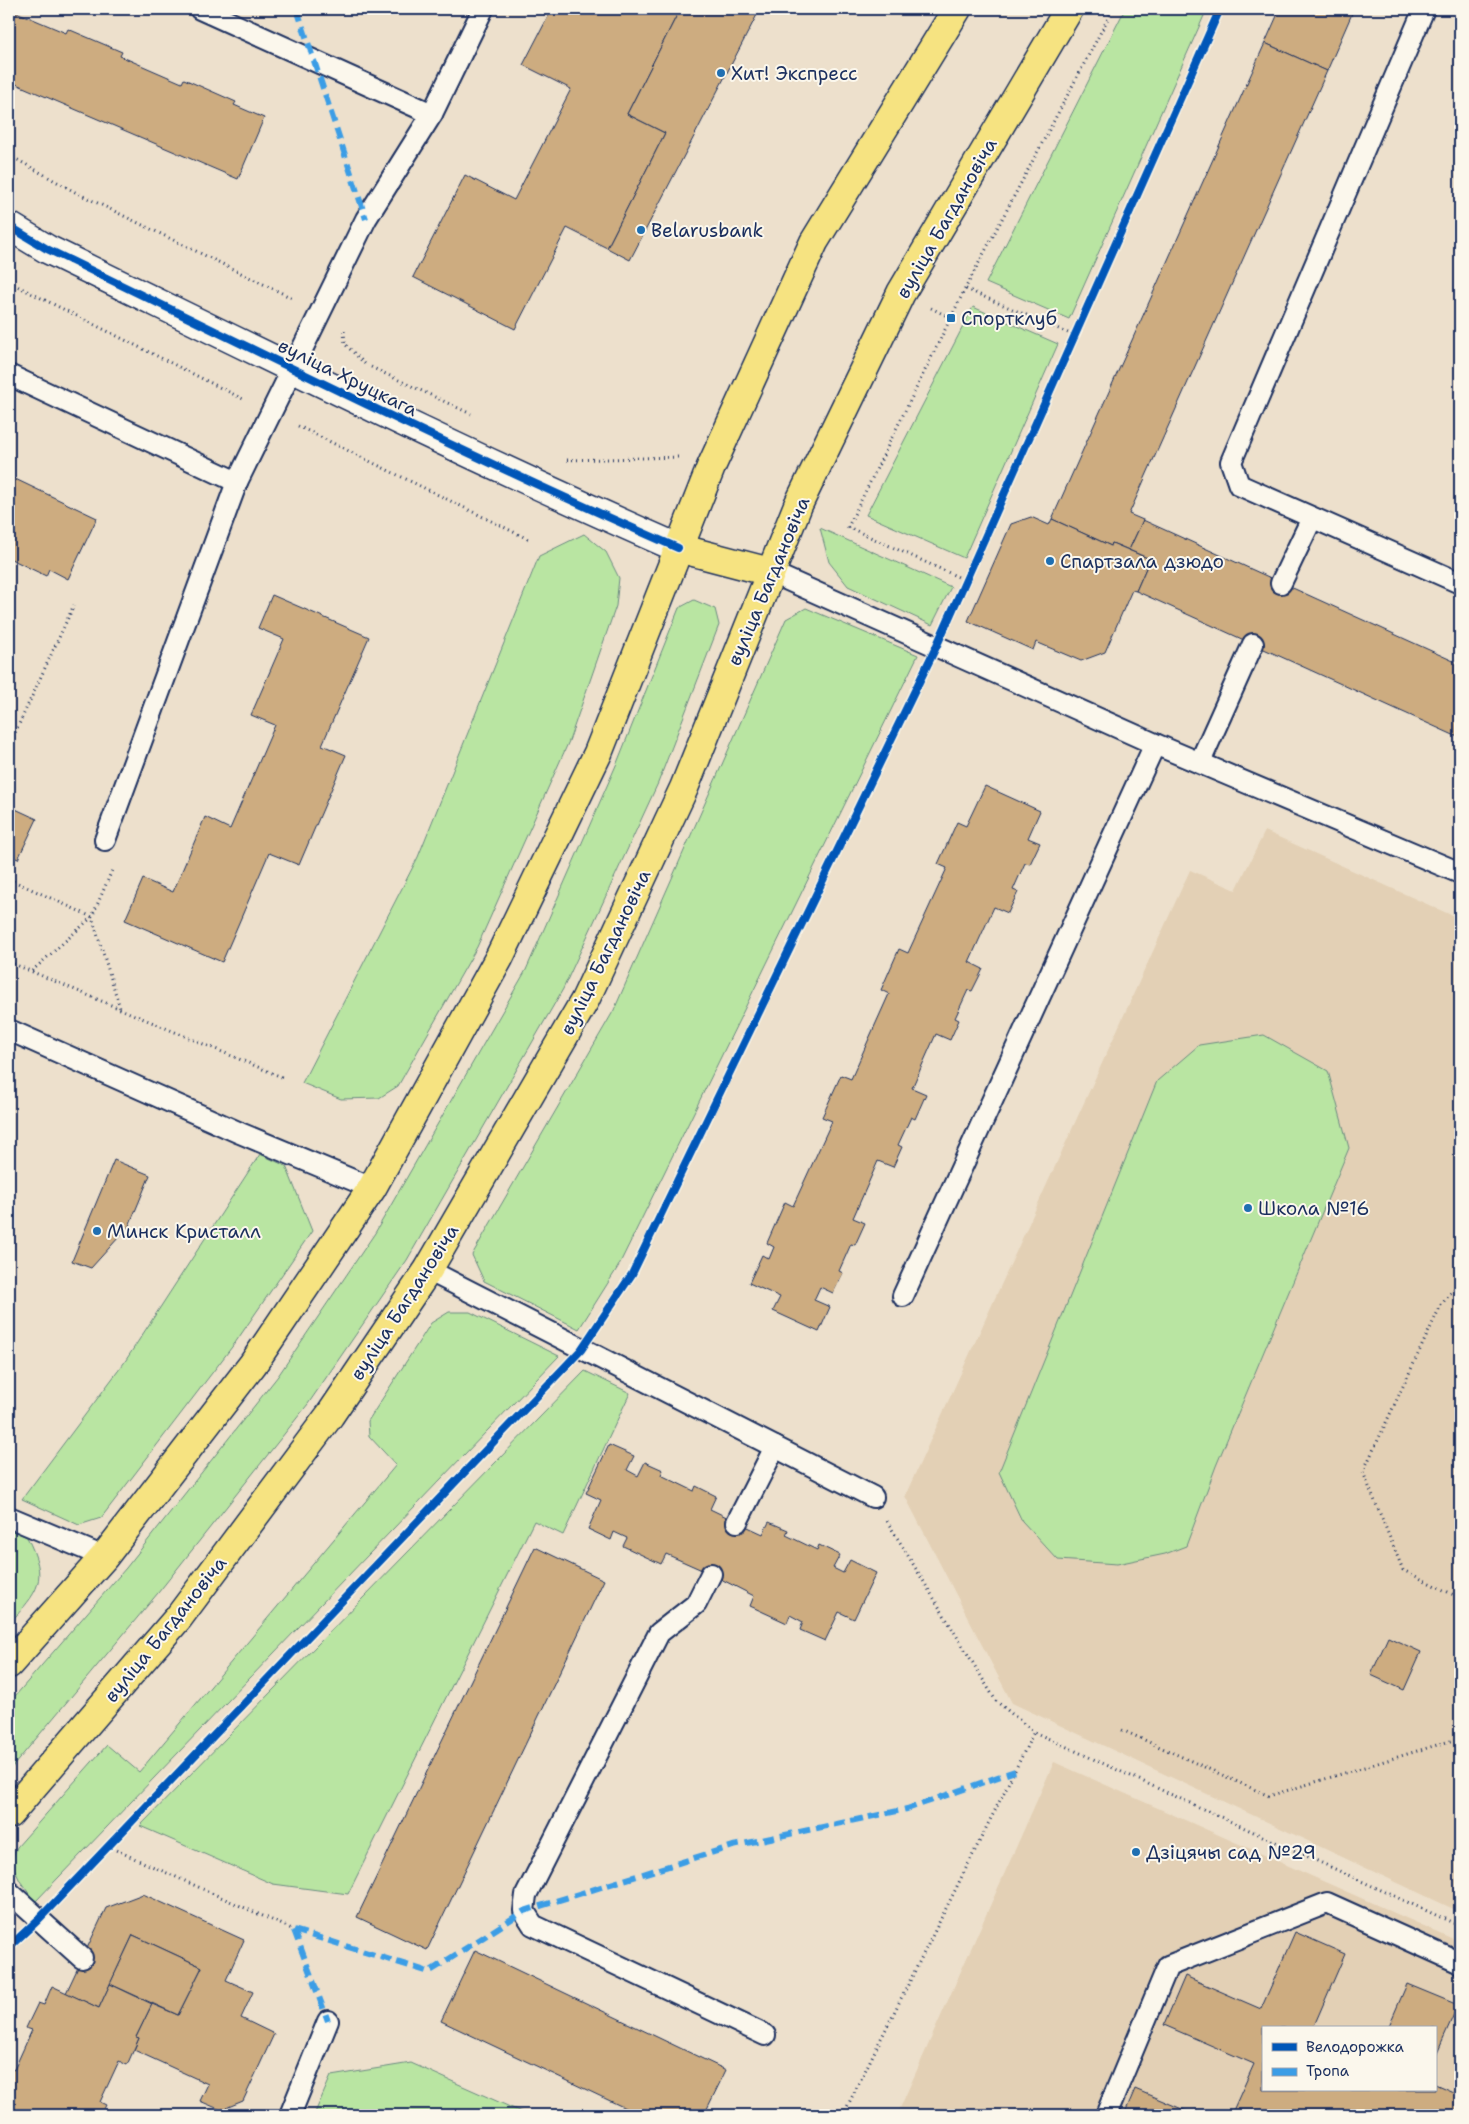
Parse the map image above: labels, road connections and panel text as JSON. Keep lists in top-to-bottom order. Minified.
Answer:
{"streets":{"main road":["вуліца Багдановіча"],"street":["вуліца Хруцкага"]},"places":{"other":["Хит! Экспресс","Belarusbank","Спартзала дзюдо","Школа №16","Минск Кристалл","Дзіцячы сад №29"],"transit":["Спортклуб"]},"legend":["Велодорожка","Тропа"]}
